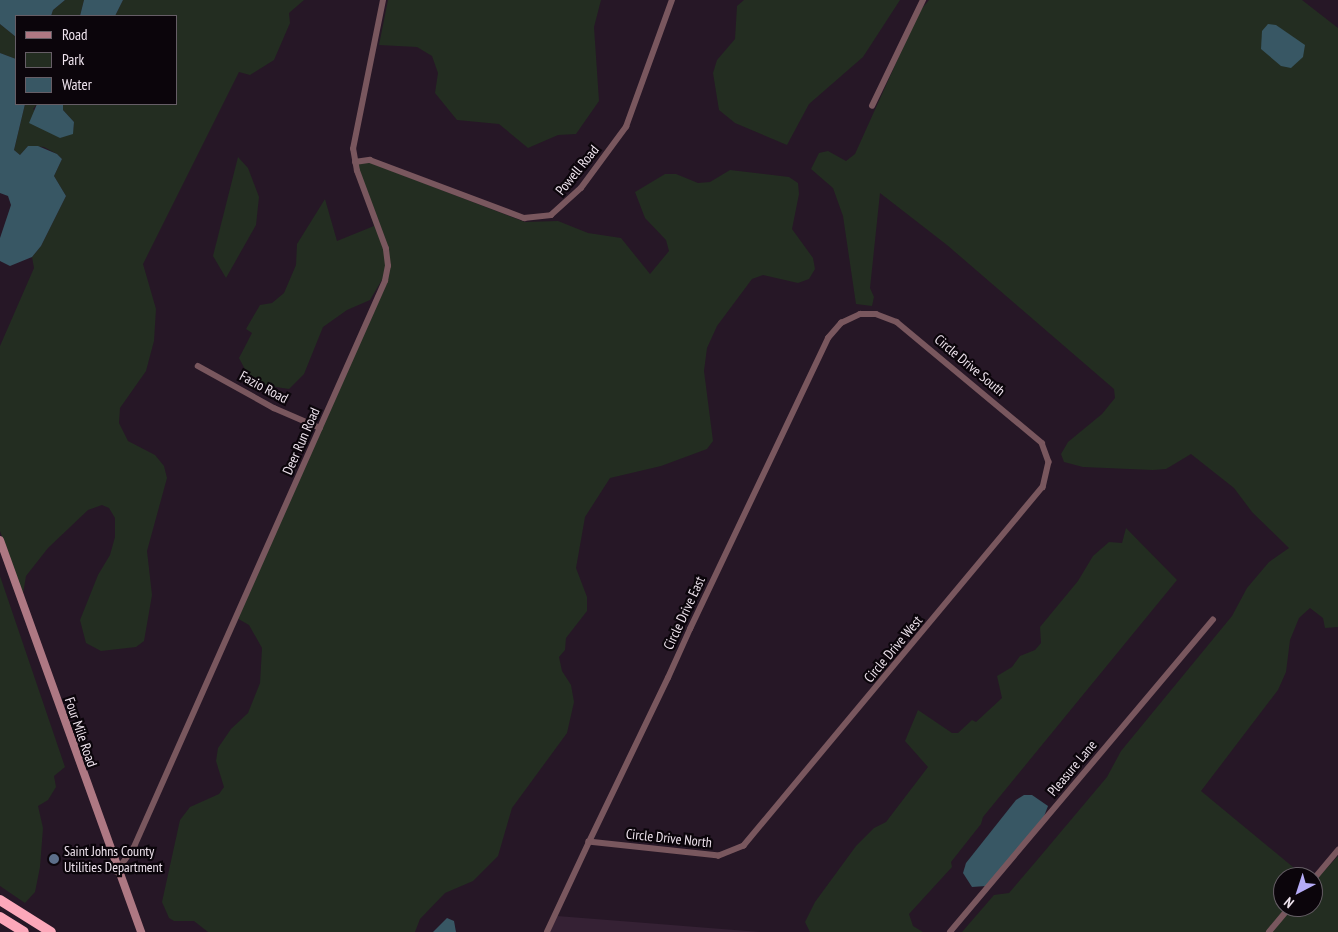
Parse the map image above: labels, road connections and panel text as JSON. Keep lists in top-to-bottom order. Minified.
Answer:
{"streets":{"main road":["Four Mile Road"],"street":["Powell Road","Circle Drive South","Fazio Road","Deer Run Road","Circle Drive East","Circle Drive West","Pleasure Lane","Circle Drive North"]},"crossings":[["Powell Road","Deer Run Road"],["Circle Drive South","Circle Drive East"],["Circle Drive South","Circle Drive West"],["Fazio Road","Deer Run Road"],["Deer Run Road","Four Mile Road"],["Circle Drive East","Circle Drive North"],["Circle Drive West","Circle Drive North"]],"places":["Saint Johns County Utilities Department"],"legend":["Road","Park","Water"],"north":"bottom left"}
